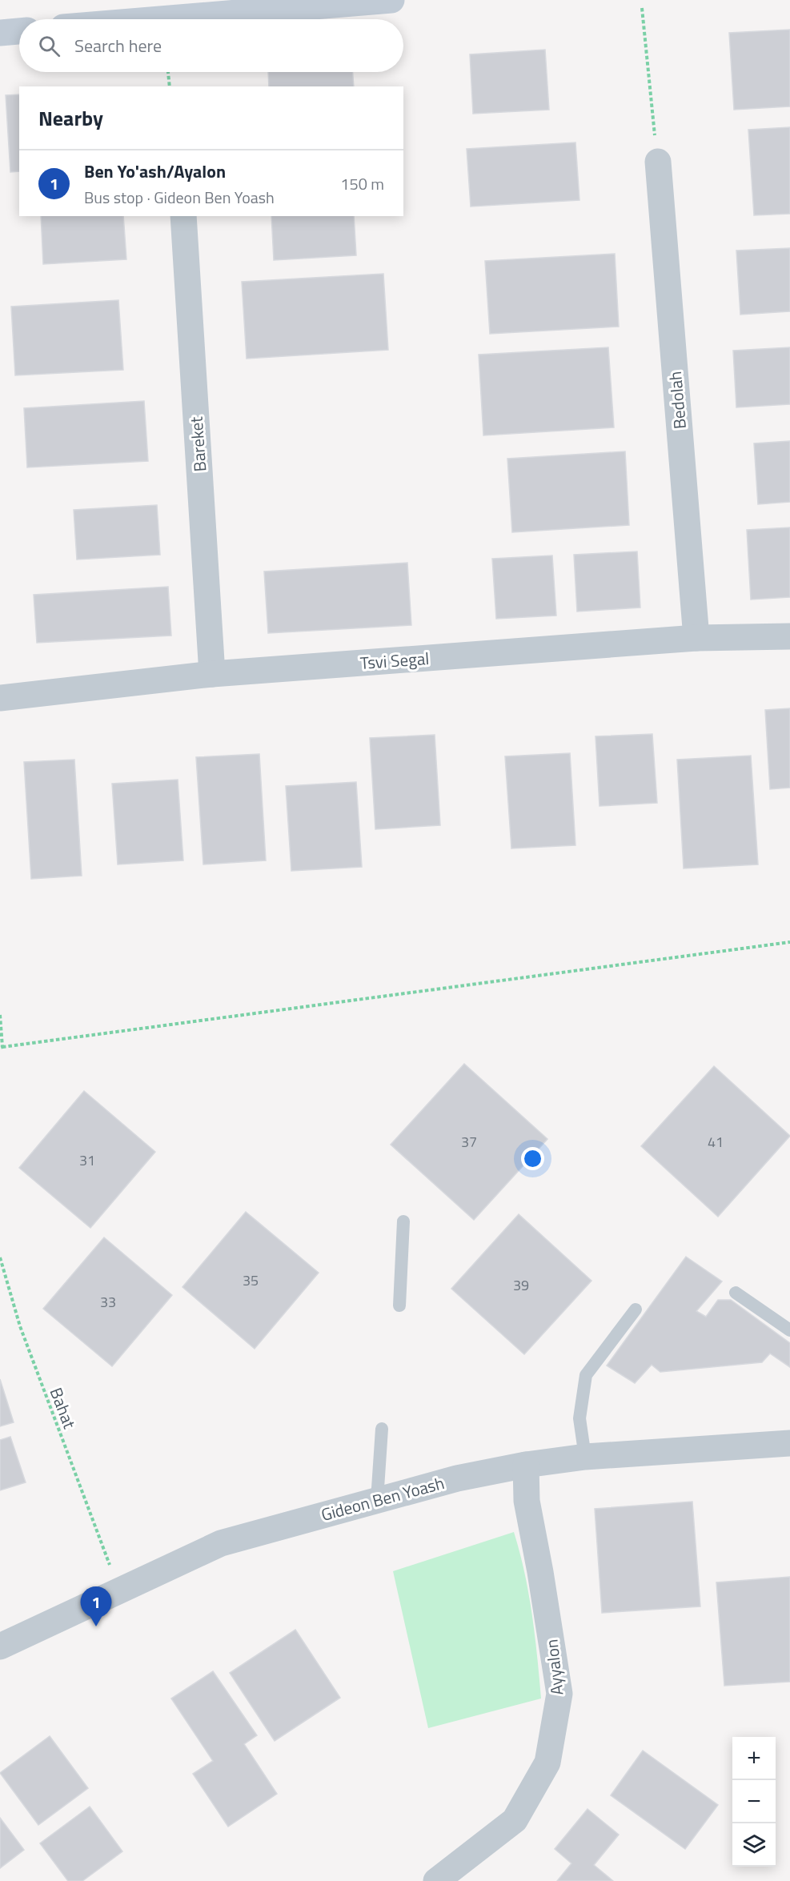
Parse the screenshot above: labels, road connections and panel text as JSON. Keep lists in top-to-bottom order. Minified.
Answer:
{"streets":{"street":["Bedolah","Bareket","Tsvi Segal","Gideon Ben Yoash","Ayyalon"],"path":["Bahat"]},"crossings":[["Bedolah","Tsvi Segal"],["Bareket","Tsvi Segal"],["Gideon Ben Yoash","Ayyalon"]],"house_numbers":["37","41","31","35","39","33"],"page":{"search":"Search here","heading":"Nearby","list":[{"mark":"1","name":"Ben Yo'ash/Ayalon","note":"Bus stop · Gideon Ben Yoash","value":"150 m"}],"pins":"1","map_buttons":["+","−"]}}
